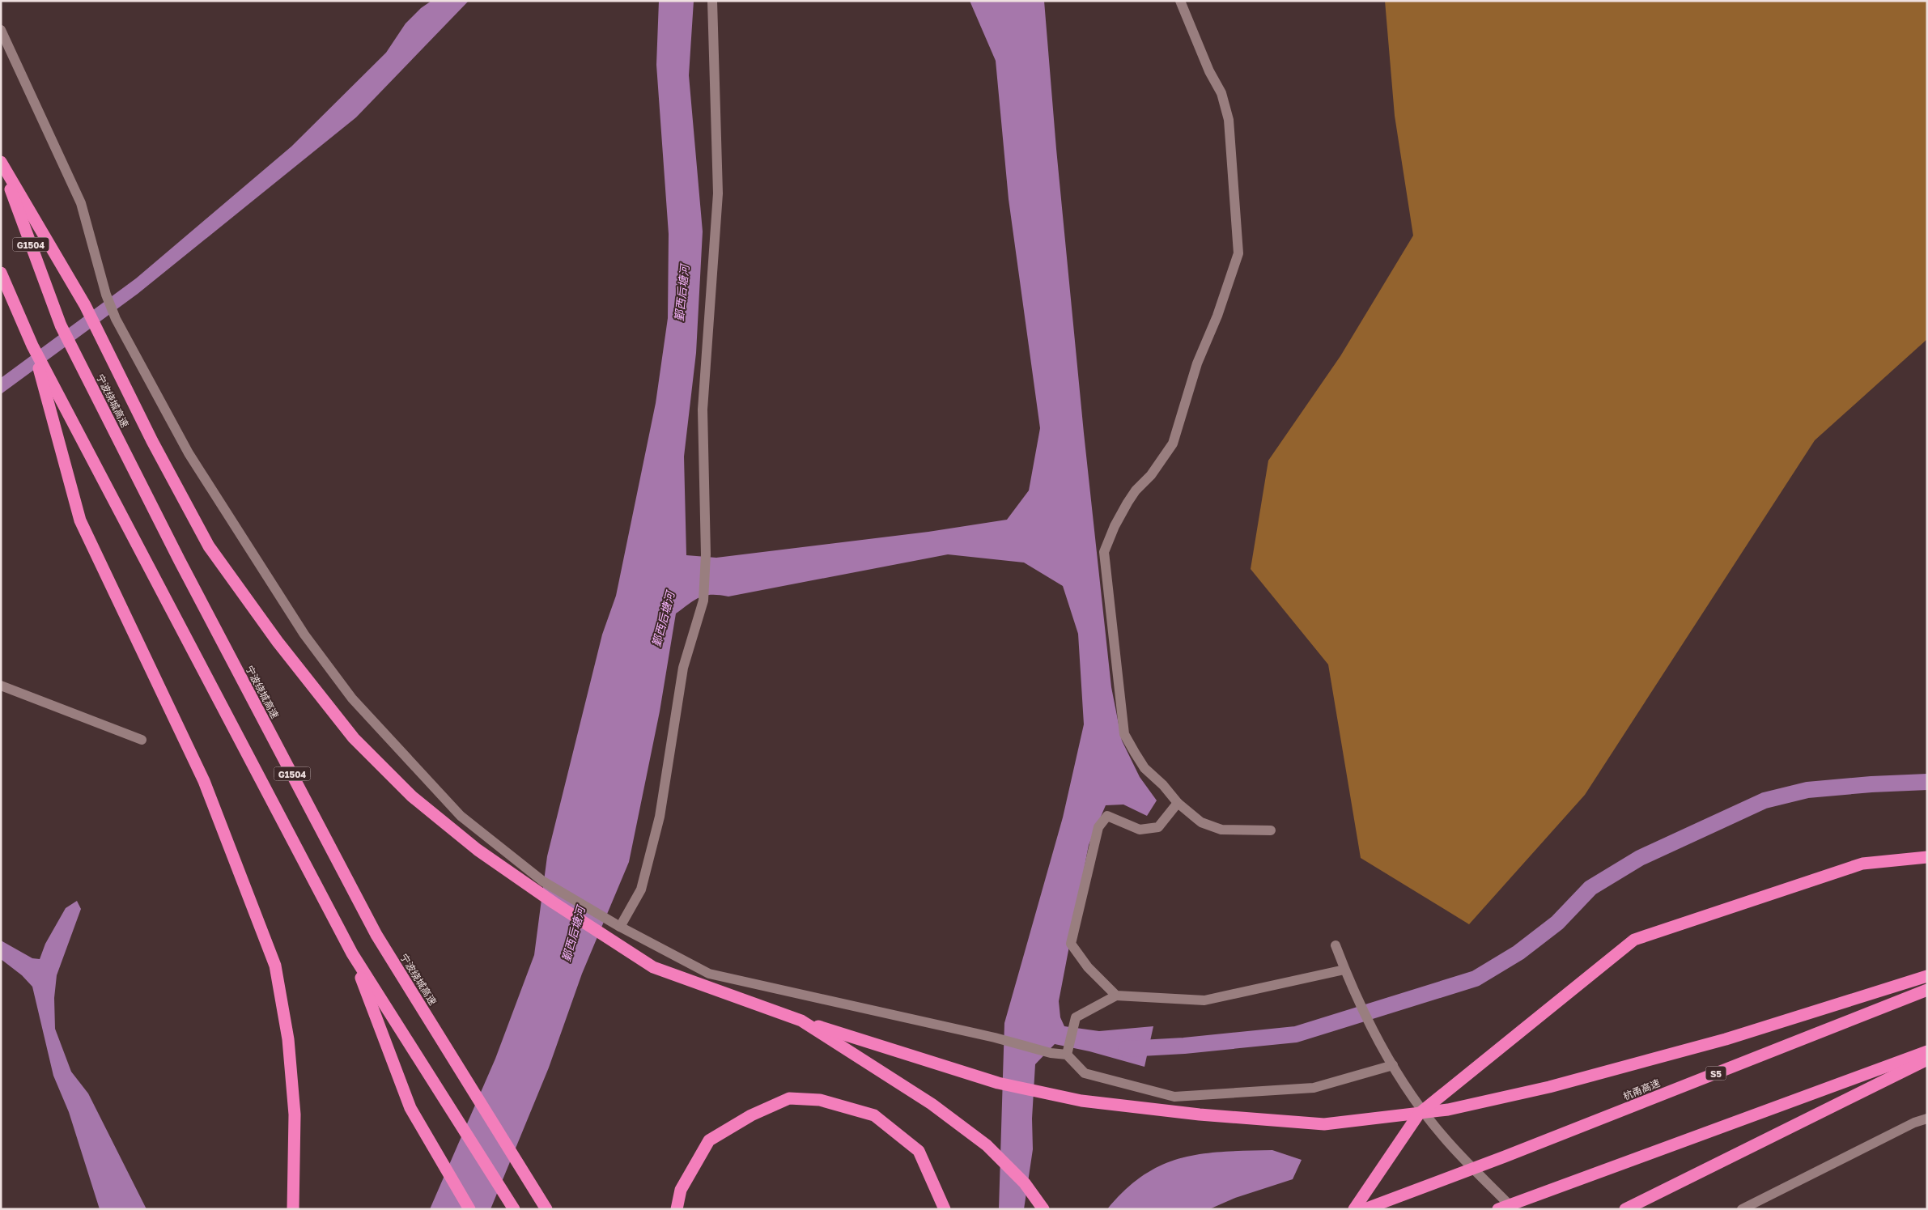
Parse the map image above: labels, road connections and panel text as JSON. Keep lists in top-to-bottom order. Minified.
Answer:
{"streets":{"highway":["G1504","宁波绕城高速","S5","杭甬高速"]},"water":["鄞西后塘河"]}
